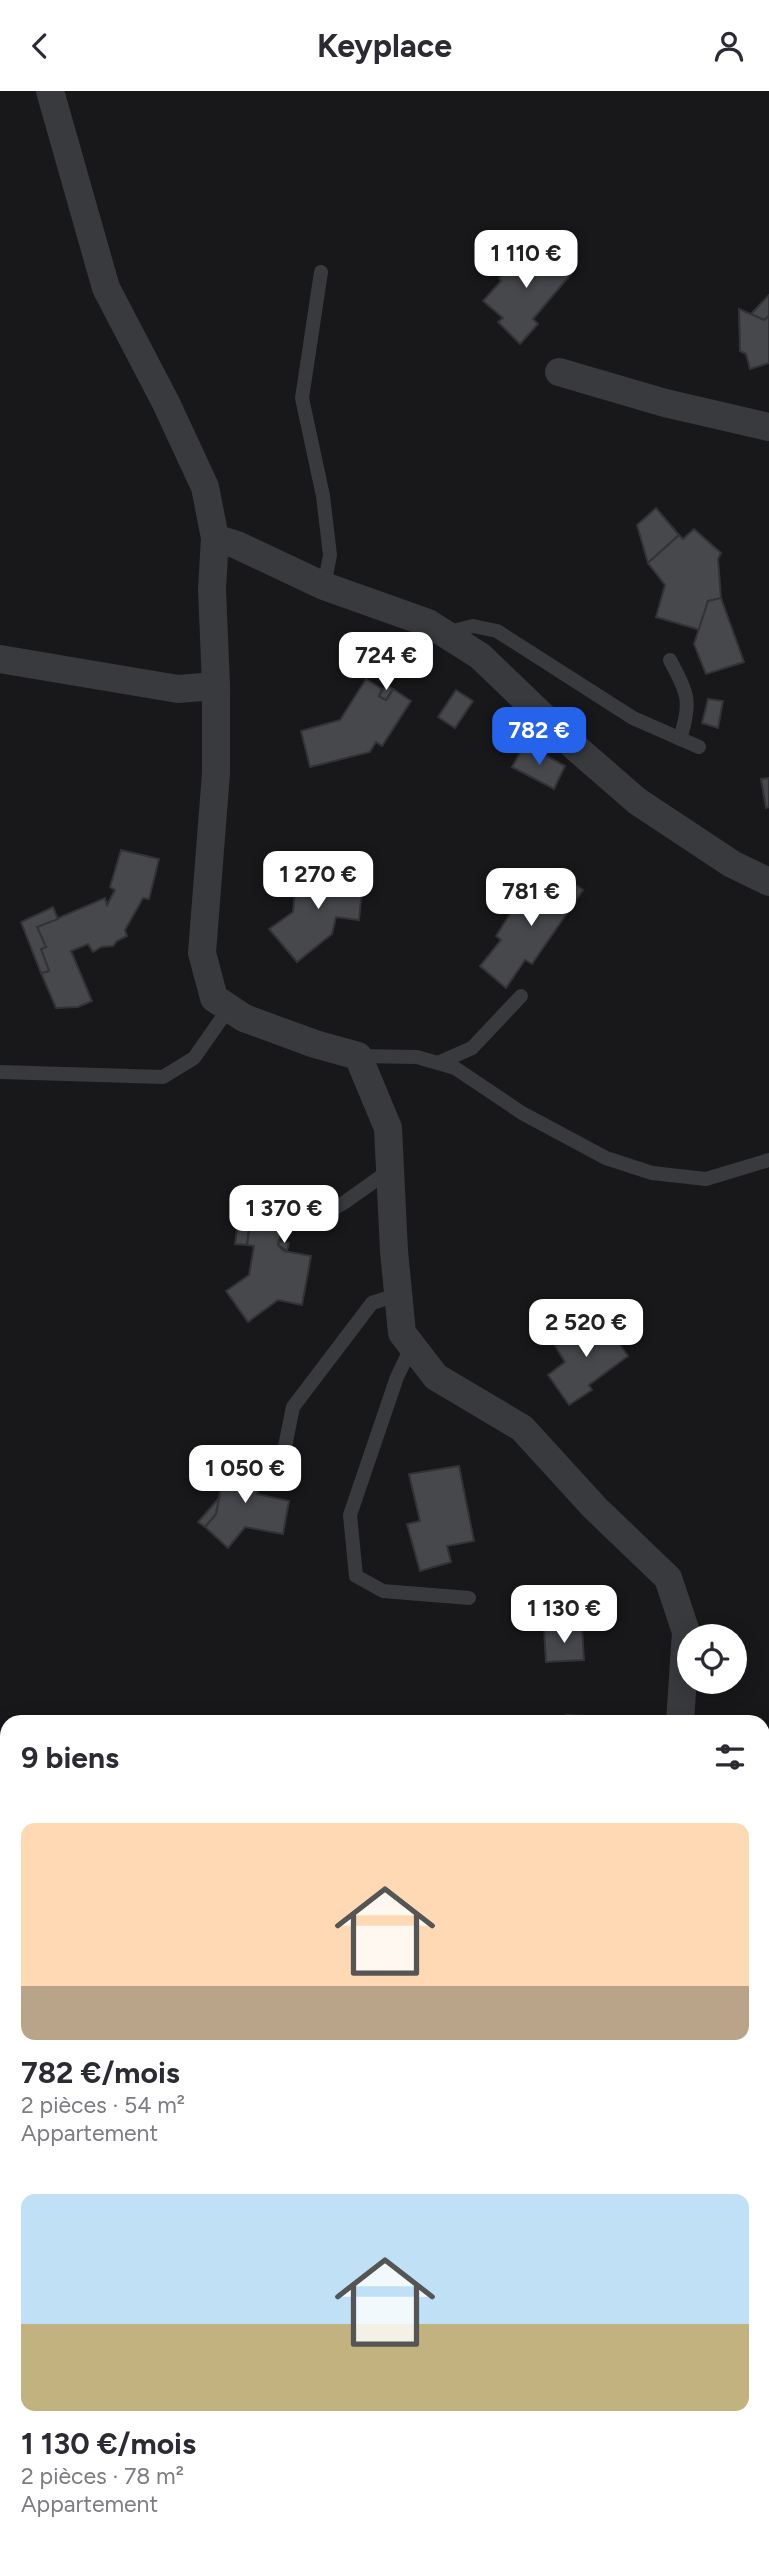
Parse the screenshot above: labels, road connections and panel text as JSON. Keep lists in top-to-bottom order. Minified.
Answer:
{"page":{"header":"Keyplace","price":["1 110 €","724 €","782 €","1 270 €","781 €","1 370 €","2 520 €","1 050 €","1 130 €"],"heading":"9 biens","list":[{"name":"782 €/mois","note":"2 pièces · 54 m² · Appartement"},{"name":"1 130 €/mois","note":"2 pièces · 78 m² · Appartement"}]}}
